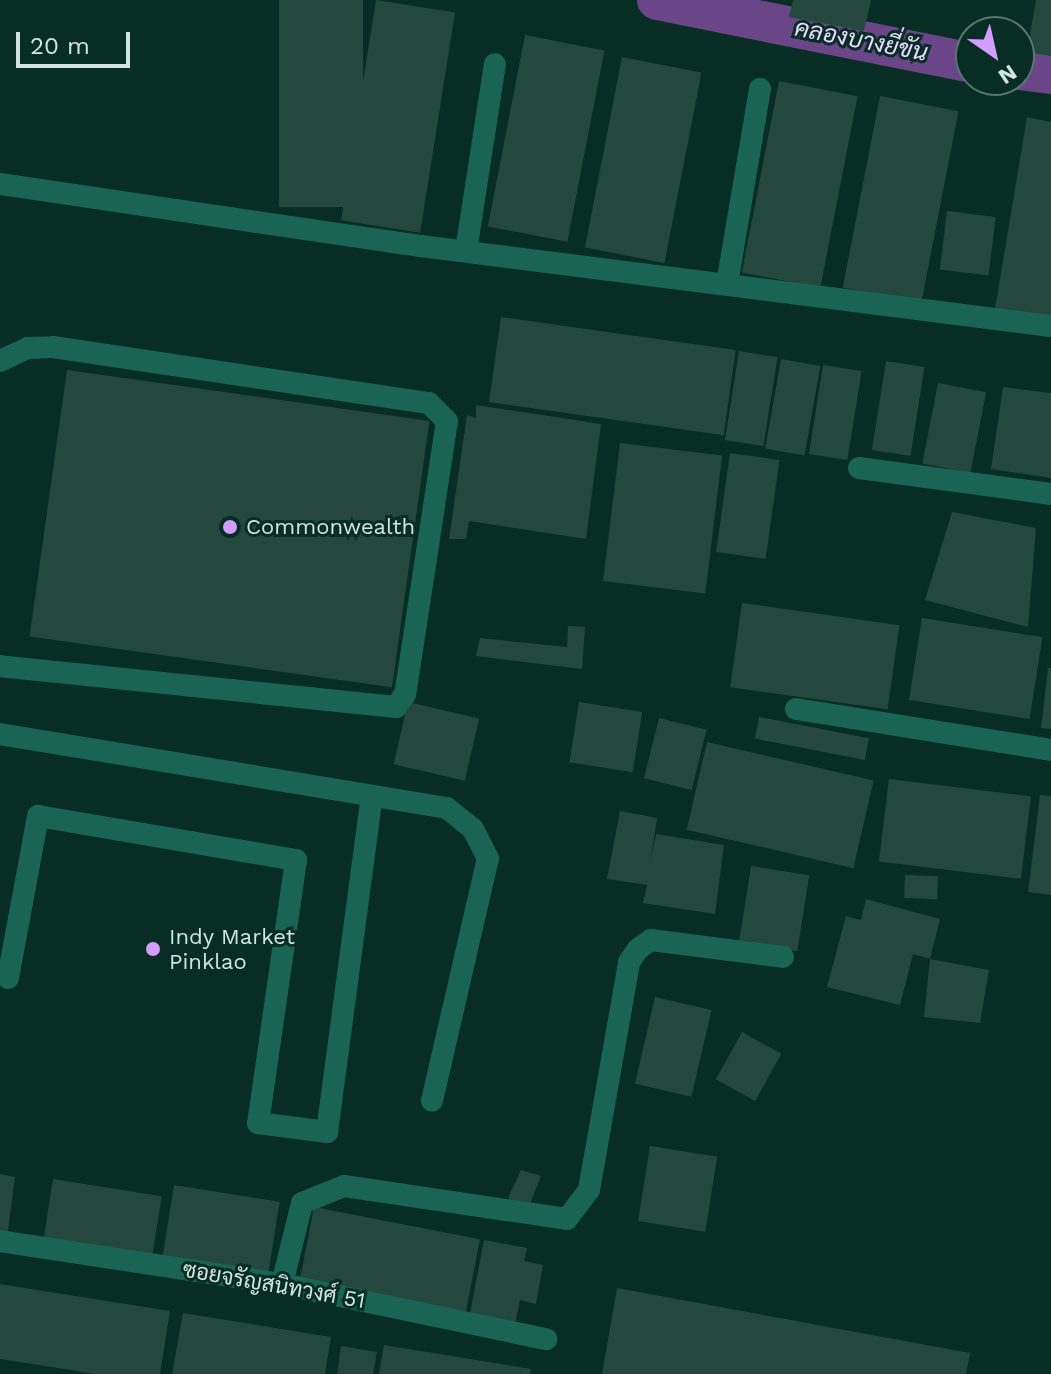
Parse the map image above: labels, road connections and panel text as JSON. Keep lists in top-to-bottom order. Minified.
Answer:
{"streets":{"street":["ซอยจรัญสนิทวงศ์ 51"]},"water":["คลองบางยี่ขัน"],"places":["Commonwealth","Indy Market Pinklao"],"scale_bar":"20 m","north":"bottom right"}
